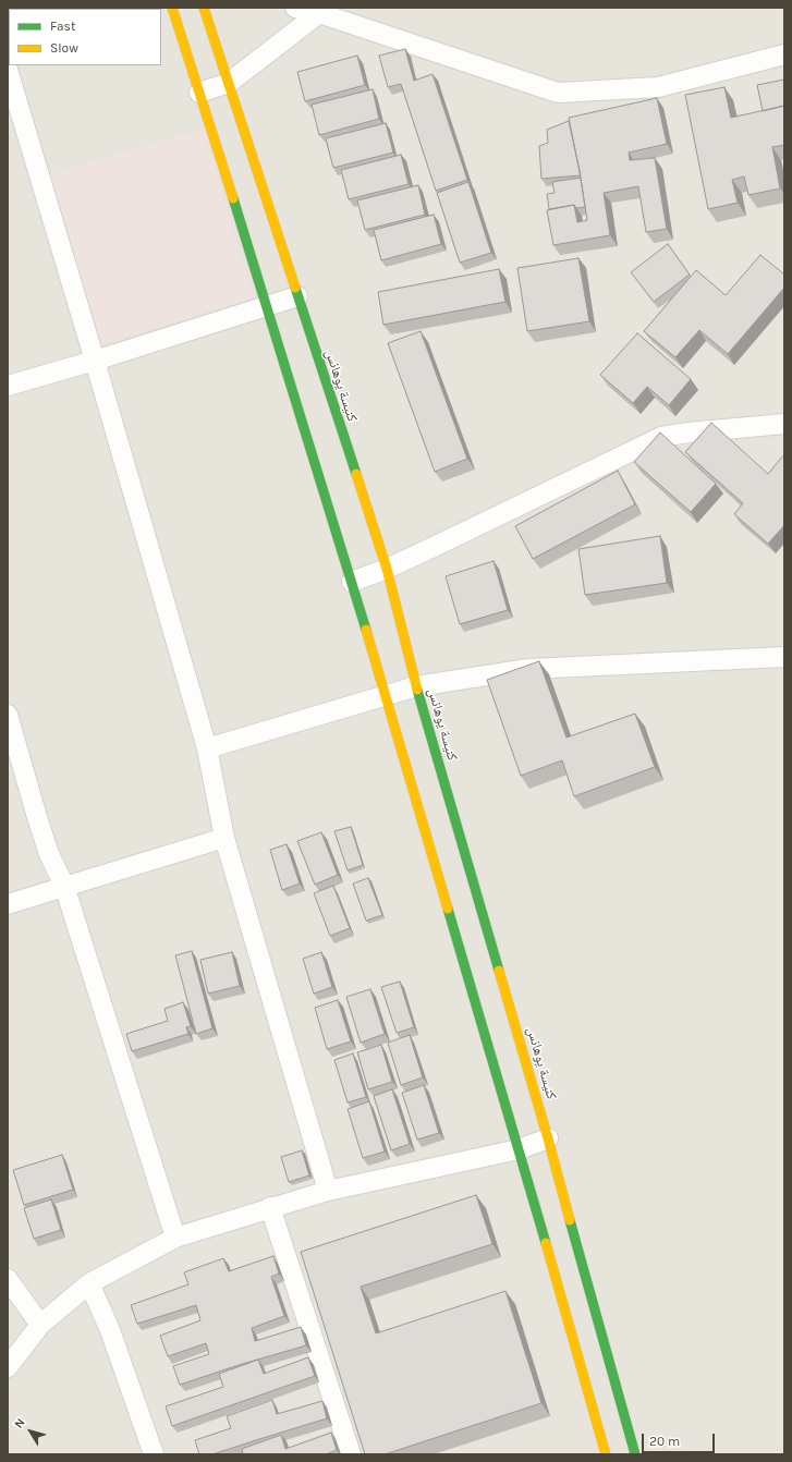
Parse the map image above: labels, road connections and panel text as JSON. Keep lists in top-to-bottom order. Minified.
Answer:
{"streets":{"street":["كنيسة يوهانس"]},"legend":["Fast","Slow"],"scale_bar":"20 m","north":"top left"}
